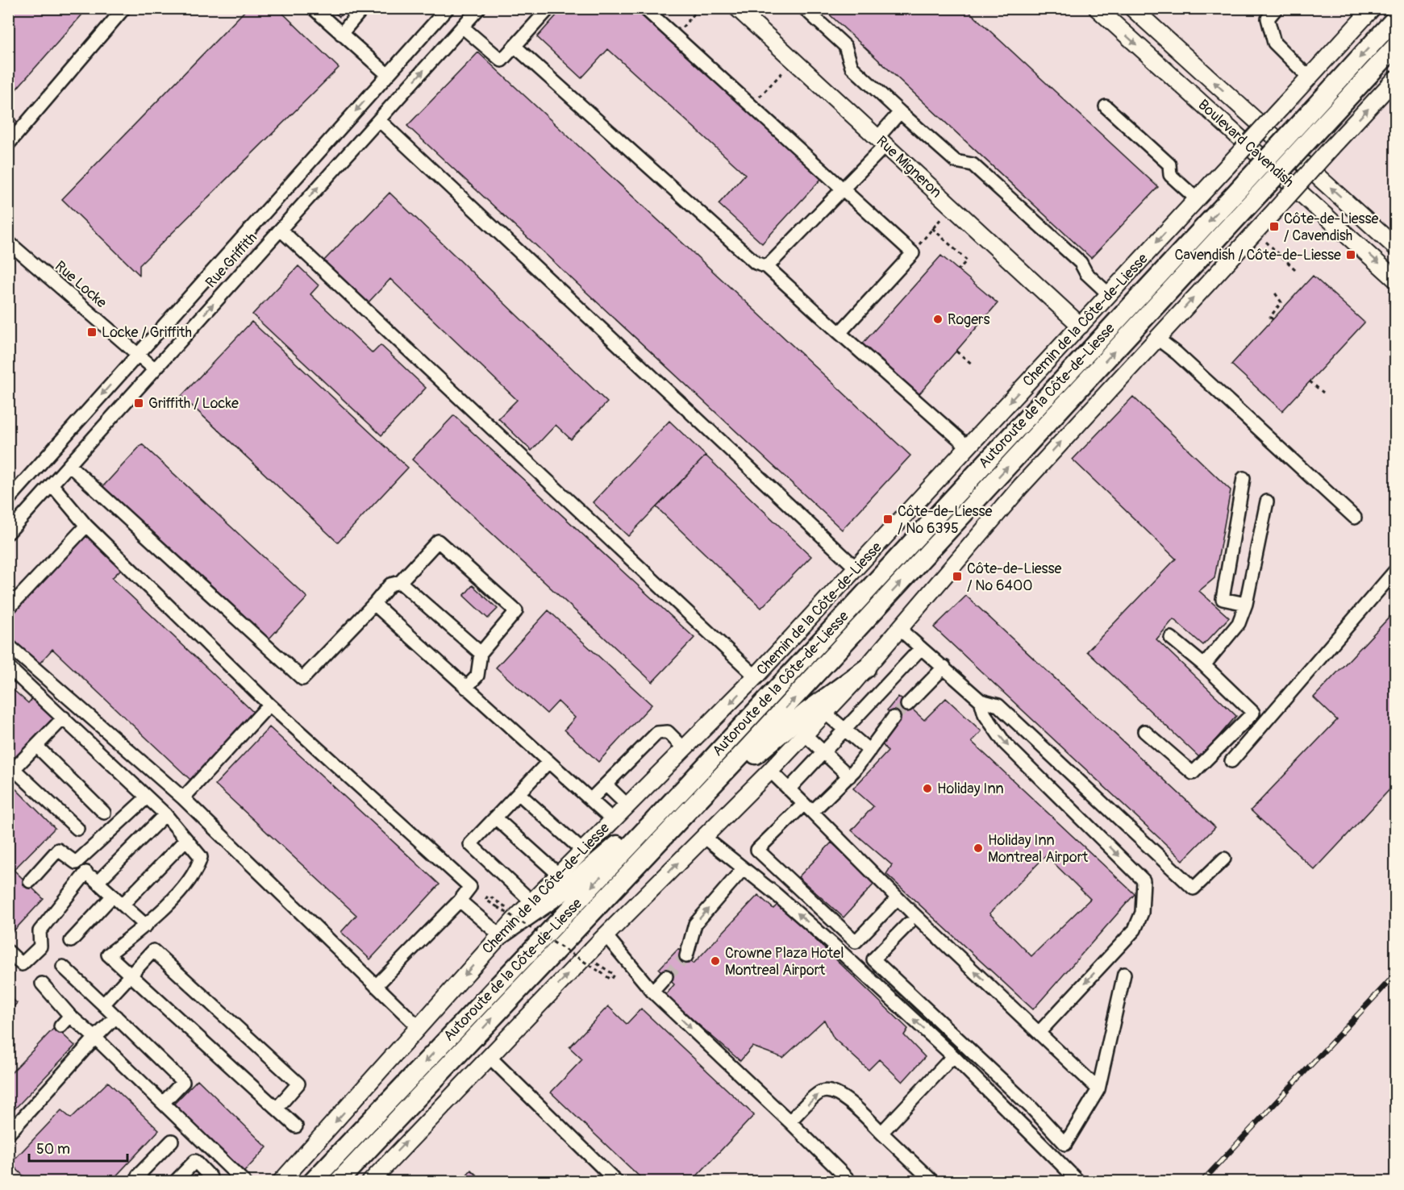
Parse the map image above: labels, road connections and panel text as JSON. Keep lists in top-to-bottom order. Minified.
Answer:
{"streets":{"highway":["Autoroute de la Côte-de-Liesse"],"main road":["Boulevard Cavendish","Rue Migneron","Chemin de la Côte-de-Liesse"],"street":["Rue Griffith","Rue Locke"]},"crossings":[["Rue Migneron","Chemin de la Côte-de-Liesse"],["Rue Griffith","Rue Locke"]],"places":{"transit":["Côte-de-Liesse / Cavendish","Cavendish / Côte-de-Liesse","Locke / Griffith","Griffith / Locke","Côte-de-Liesse / No 6395","Côte-de-Liesse / No 6400"],"other":["Rogers","Holiday Inn","Holiday Inn Montreal Airport","Crowne Plaza Hotel Montreal Airport"]},"scale_bar":"50 m"}
